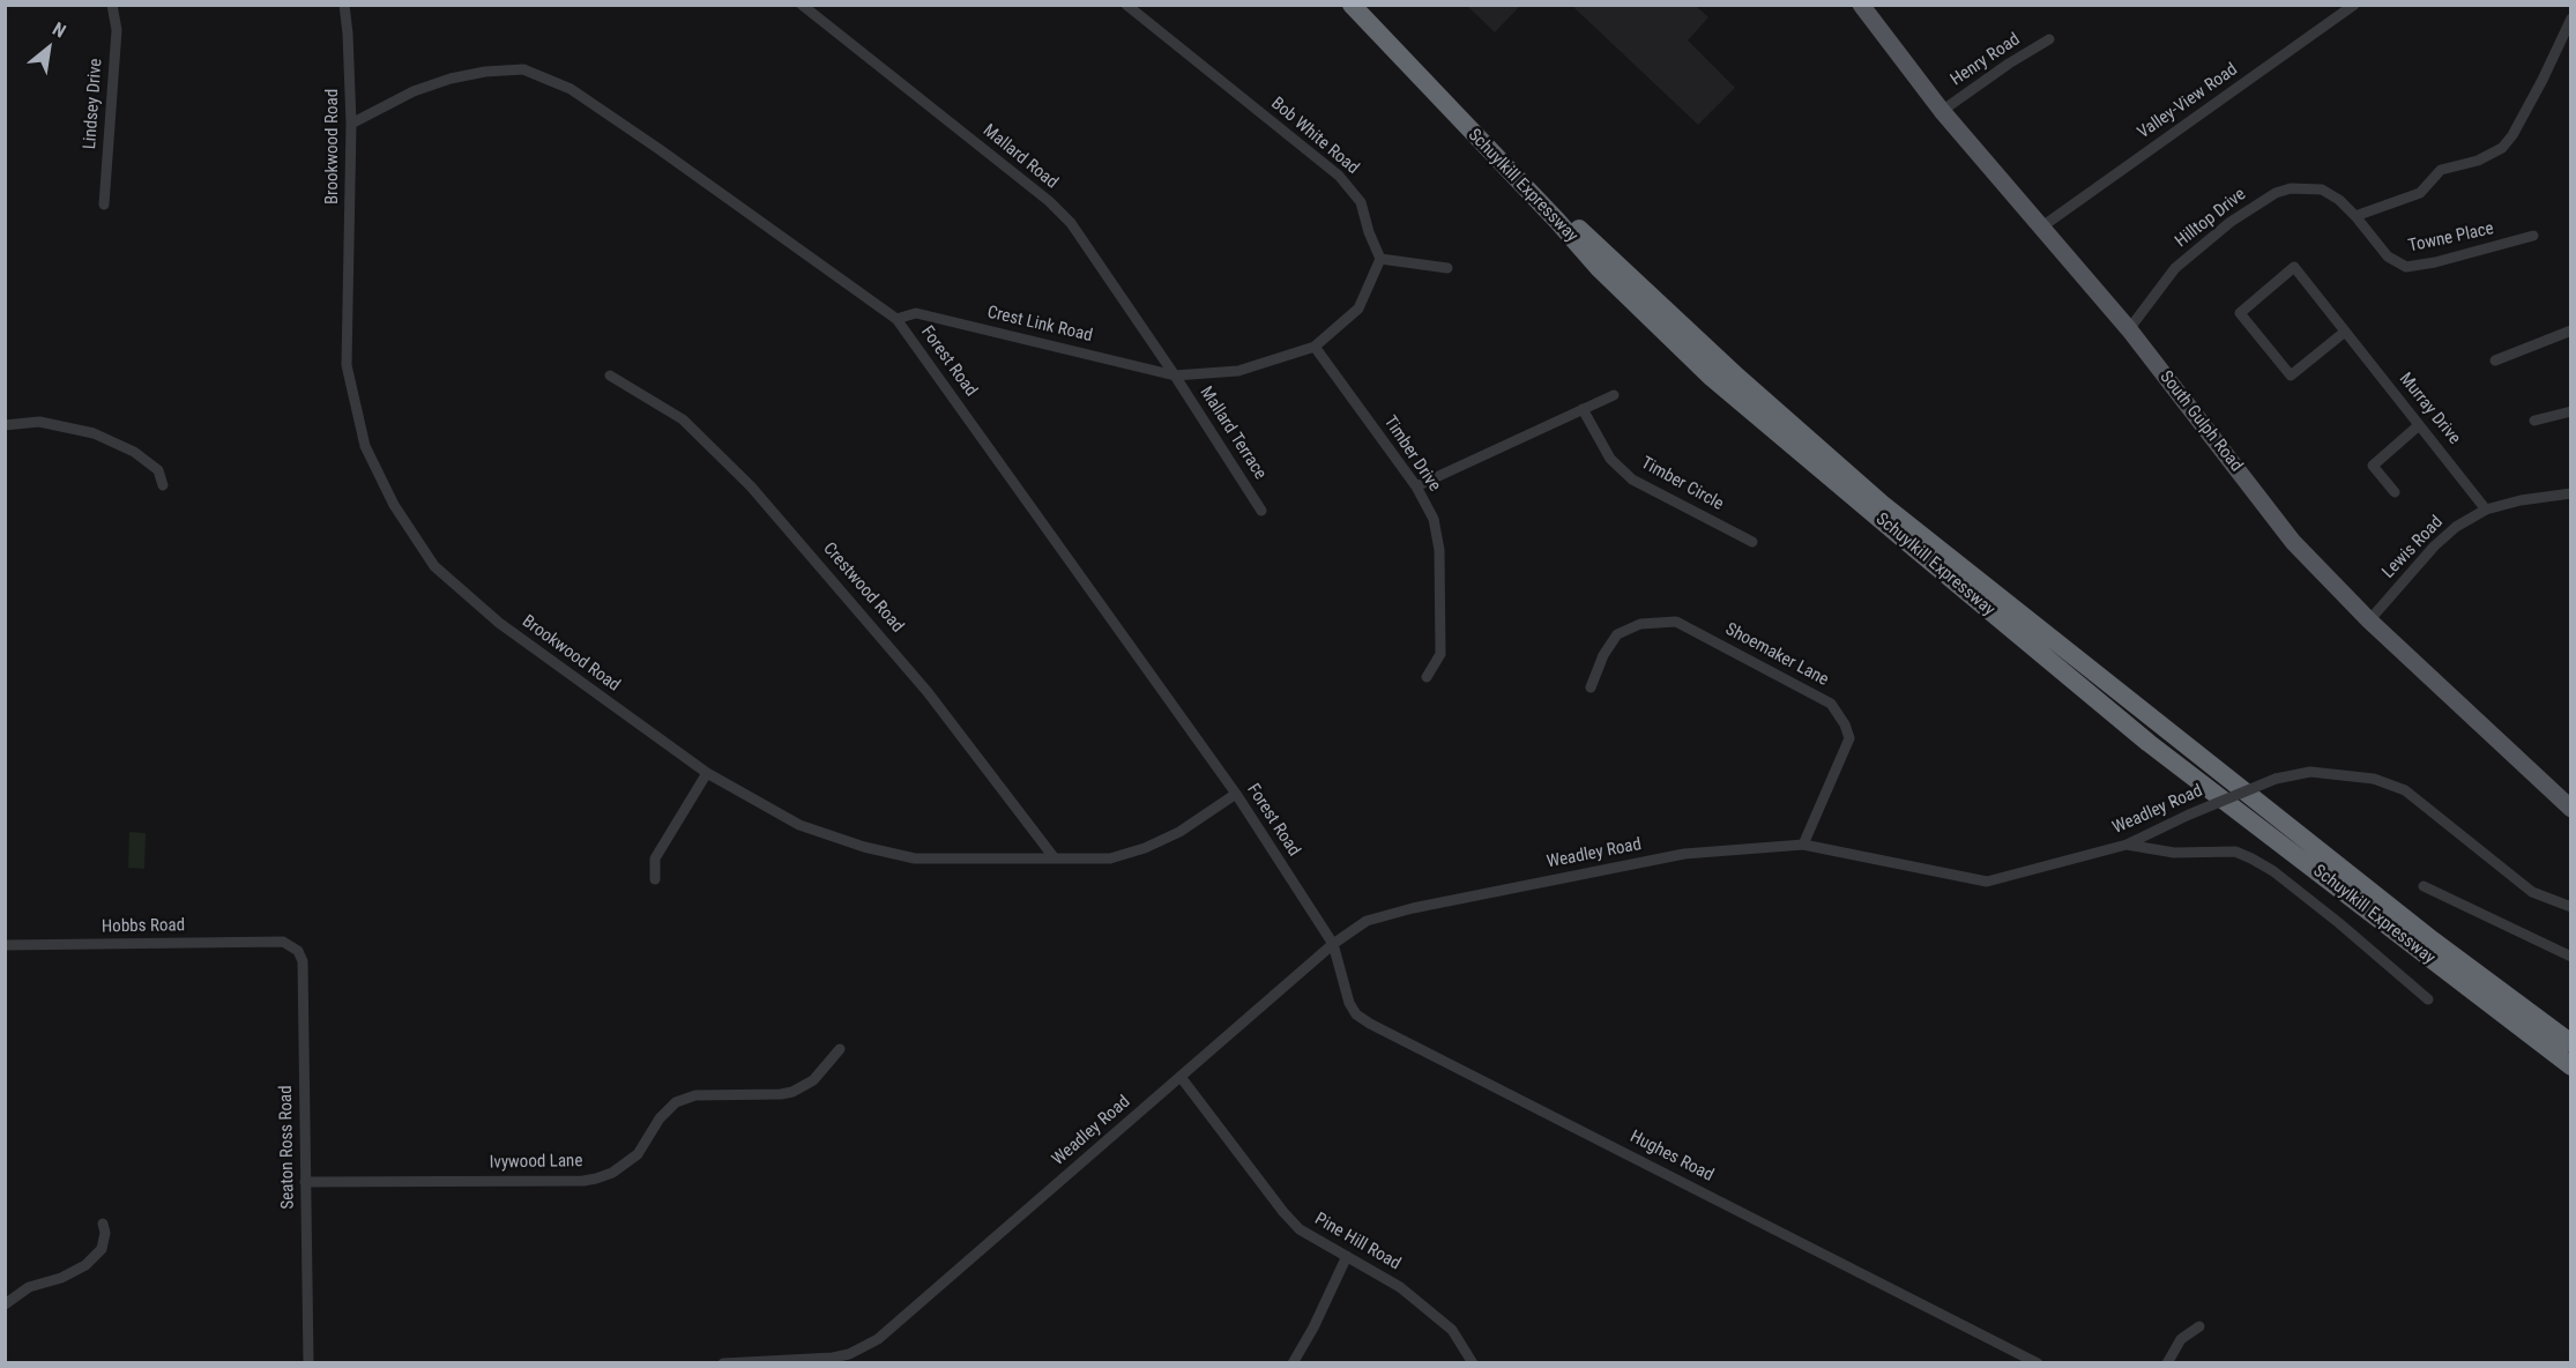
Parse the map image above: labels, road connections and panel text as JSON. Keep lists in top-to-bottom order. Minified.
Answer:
{"streets":{"highway":["Schuylkill Expressway"],"main road":["South Gulph Road"],"street":["Henry Road","Valley-View Road","Lindsey Drive","Bob White Road","Brookwood Road","Mallard Road","Hilltop Drive","Towne Place","Crest Link Road","Forest Road","Murray Drive","Mallard Terrace","Timber Drive","Timber Circle","Lewis Road","Crestwood Road","Shoemaker Lane","Weadley Road","Hobbs Road","Seaton Ross Road","Hughes Road","Ivywood Lane","Pine Hill Road"]},"crossings":[["Henry Road","South Gulph Road"],["Valley-View Road","South Gulph Road"],["Brookwood Road","Forest Road"],["Brookwood Road","Crestwood Road"],["Mallard Road","Crest Link Road"],["Mallard Road","Mallard Terrace"],["Hilltop Drive","Towne Place"],["Hilltop Drive","South Gulph Road"],["Crest Link Road","Forest Road"],["Crest Link Road","Mallard Terrace"],["Forest Road","Weadley Road"],["Forest Road","Hughes Road"],["Murray Drive","Lewis Road"],["South Gulph Road","Lewis Road"],["Shoemaker Lane","Weadley Road"],["Weadley Road","Hughes Road"],["Weadley Road","Pine Hill Road"],["Hobbs Road","Seaton Ross Road"],["Seaton Ross Road","Ivywood Lane"]],"north":"top right"}
